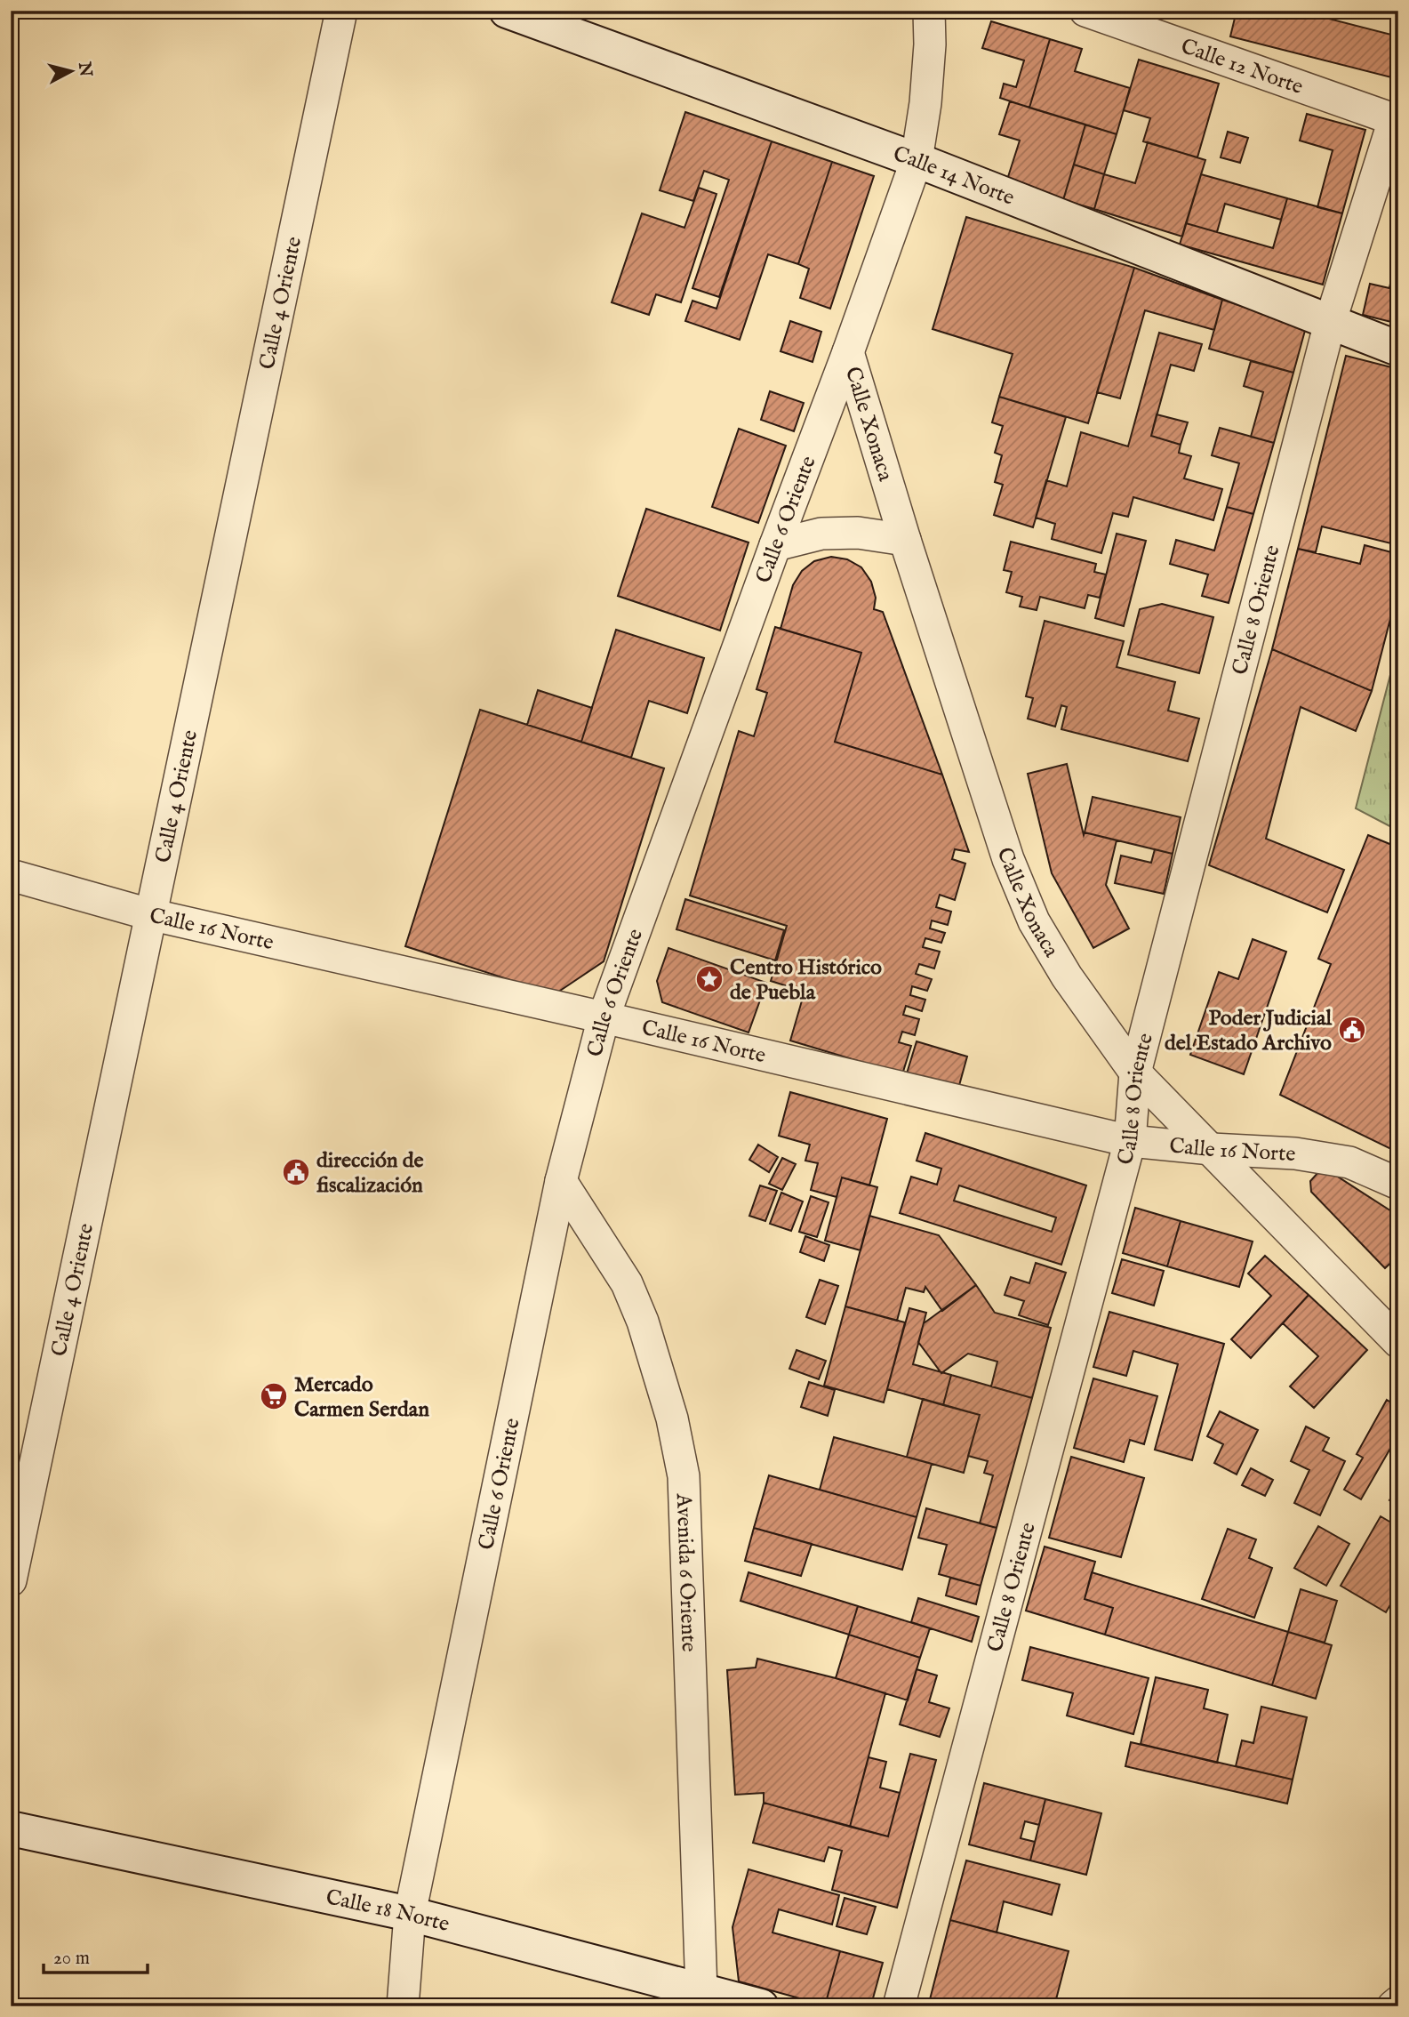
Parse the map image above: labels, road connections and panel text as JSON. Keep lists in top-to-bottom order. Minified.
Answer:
{"streets":{"main road":["Calle 14 Norte","Calle 18 Norte"],"street":["Calle 12 Norte","Calle 4 Oriente","Calle Xonaca","Calle 6 Oriente","Calle 8 Oriente","Calle 16 Norte","Avenida 6 Oriente"]},"crossings":[["Calle 12 Norte","Calle 8 Oriente"],["Calle 14 Norte","Calle 6 Oriente"],["Calle 14 Norte","Calle 8 Oriente"],["Calle 4 Oriente","Calle 16 Norte"],["Calle Xonaca","Calle 6 Oriente"],["Calle Xonaca","Calle 8 Oriente"],["Calle Xonaca","Calle 16 Norte"],["Calle 6 Oriente","Calle 16 Norte"],["Calle 6 Oriente","Avenida 6 Oriente"],["Calle 6 Oriente","Calle 18 Norte"],["Calle 8 Oriente","Calle 16 Norte"],["Avenida 6 Oriente","Calle 18 Norte"]],"places":{"place":["Centro Histórico de Puebla"],"public building":["Poder Judicial del Estado Archivo","dirección de fiscalización"],"supermarket":["Mercado Carmen Serdan"]},"scale_bar":"20 m","north":"right"}
